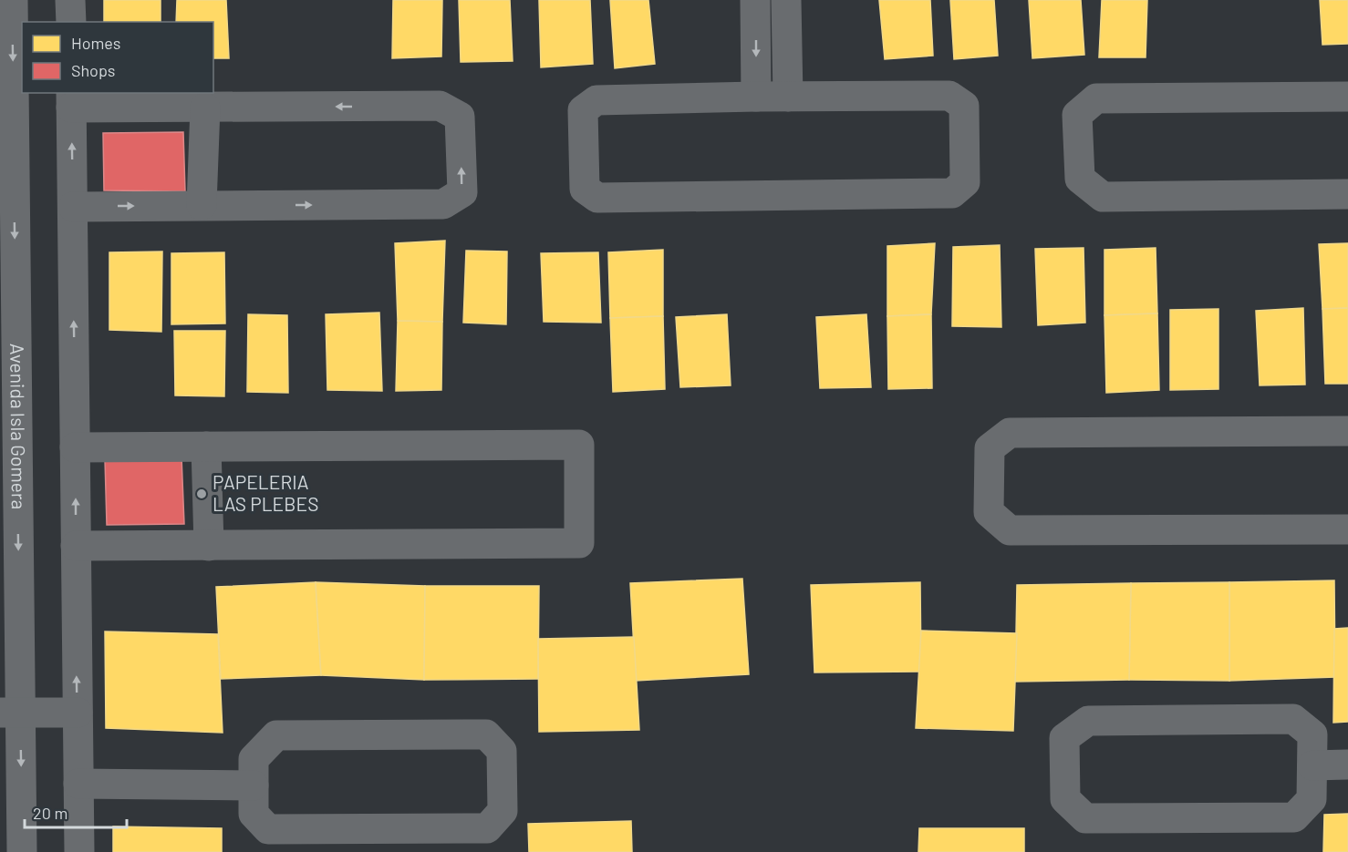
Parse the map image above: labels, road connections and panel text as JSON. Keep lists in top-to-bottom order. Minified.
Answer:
{"streets":{"street":["Avenida Isla Gomera"]},"places":["PAPELERIA LAS PLEBES"],"legend":["Homes","Shops"],"scale_bar":"20 m"}
